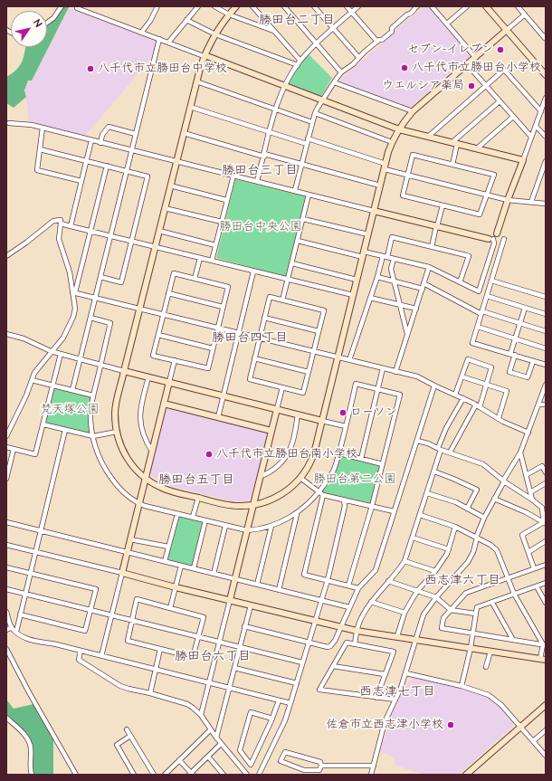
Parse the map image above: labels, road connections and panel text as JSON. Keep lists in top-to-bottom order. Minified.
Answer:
{"districts":["勝田台二丁目","勝田台三丁目","勝田台四丁目","勝田台五丁目","西志津六丁目","勝田台六丁目","西志津七丁目"],"parks":["勝田台中央公園","梵天塚公園","勝田台第二公園"],"places":["セブン-イレブン","八千代市立勝田台小学校","八千代市立勝田台中学校","ウエルシア薬局","ローソン","八千代市立勝田台南小学校","佐倉市立西志津小学校"],"north":"top right"}
